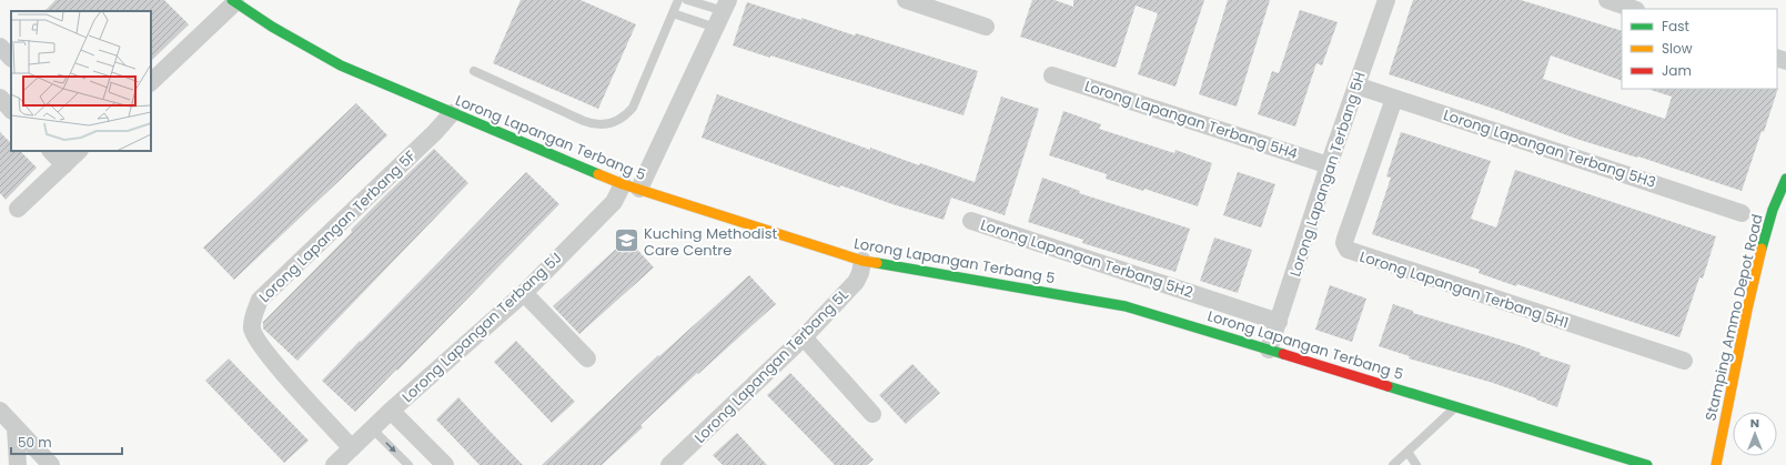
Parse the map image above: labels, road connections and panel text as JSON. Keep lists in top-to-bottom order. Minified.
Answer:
{"streets":{"street":["Lorong Lapangan Terbang 5H4","Lorong Lapangan Terbang 5","Lorong Lapangan Terbang 5H3","Lorong Lapangan Terbang 5H","Lorong Lapangan Terbang 5F","Lorong Lapangan Terbang 5H2","Lorong Lapangan Terbang 5H1","Stamping Ammo Depot Road","Lorong Lapangan Terbang 5J","Lorong Lapangan Terbang 5L"]},"crossings":[["Lorong Lapangan Terbang 5H4","Lorong Lapangan Terbang 5H"],["Lorong Lapangan Terbang 5","Lorong Lapangan Terbang 5H"],["Lorong Lapangan Terbang 5","Lorong Lapangan Terbang 5F"],["Lorong Lapangan Terbang 5","Lorong Lapangan Terbang 5J"],["Lorong Lapangan Terbang 5","Lorong Lapangan Terbang 5L"],["Lorong Lapangan Terbang 5H3","Lorong Lapangan Terbang 5H"],["Lorong Lapangan Terbang 5H3","Lorong Lapangan Terbang 5H1"],["Lorong Lapangan Terbang 5H","Lorong Lapangan Terbang 5H2"],["Lorong Lapangan Terbang 5F","Lorong Lapangan Terbang 5J"]],"places":{"school or university":["Kuching Methodist Care Centre"]},"legend":["Fast","Slow","Jam"],"scale_bar":"50 m","north":"top"}
